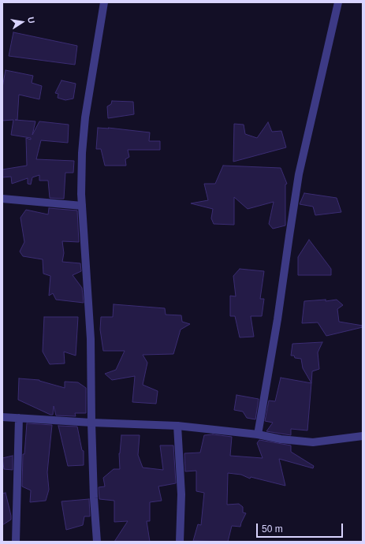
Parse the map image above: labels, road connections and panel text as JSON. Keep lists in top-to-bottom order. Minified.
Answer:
{"scale_bar":"50 m","north":"right"}
